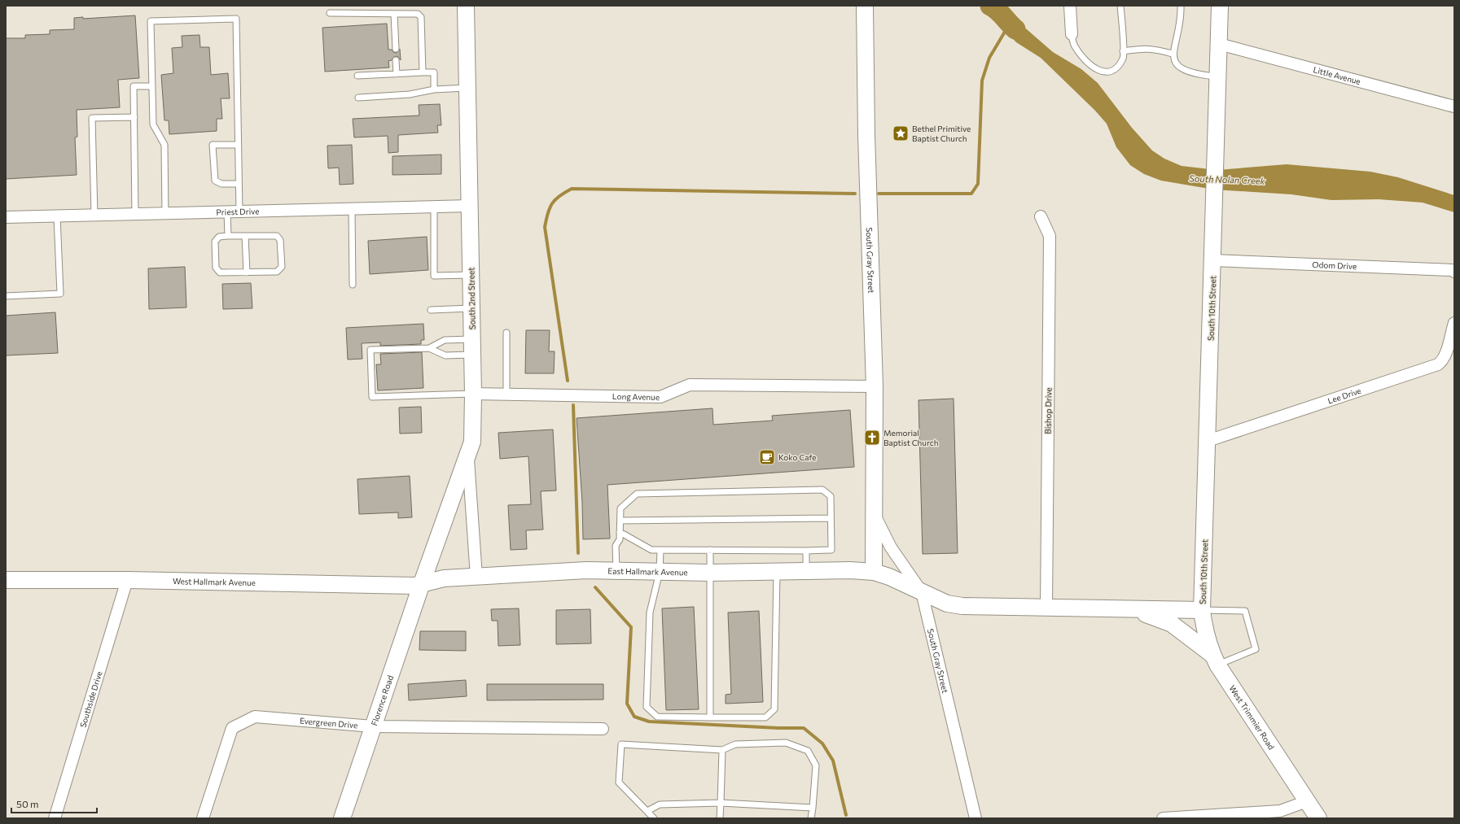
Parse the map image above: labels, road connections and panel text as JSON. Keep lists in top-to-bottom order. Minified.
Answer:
{"streets":{"street":["Little Avenue","Priest Drive","South Gray Street","Odom Drive","South 2nd Street","South 10th Street","Lee Drive","Long Avenue","Bishop Drive","East Hallmark Avenue","West Hallmark Avenue","Southside Drive","Florence Road","West Trimmier Road","Evergreen Drive"]},"crossings":[["Little Avenue","South 10th Street"],["Priest Drive","South 2nd Street"],["South Gray Street","Long Avenue"],["South Gray Street","East Hallmark Avenue"],["Odom Drive","South 10th Street"],["South 2nd Street","Long Avenue"],["South 2nd Street","East Hallmark Avenue"],["South 2nd Street","West Hallmark Avenue"],["South 2nd Street","Florence Road"],["South 10th Street","Lee Drive"],["South 10th Street","West Trimmier Road"],["Bishop Drive","East Hallmark Avenue"],["East Hallmark Avenue","West Hallmark Avenue"],["East Hallmark Avenue","Florence Road"],["West Hallmark Avenue","Southside Drive"],["West Hallmark Avenue","Florence Road"],["Florence Road","Evergreen Drive"]],"water":["South Nolan Creek"],"places":{"place":["Bethel Primitive Baptist Church"],"church":["Memorial Baptist Church"],"cafe":["Koko Cafe"]},"scale_bar":"50 m"}
